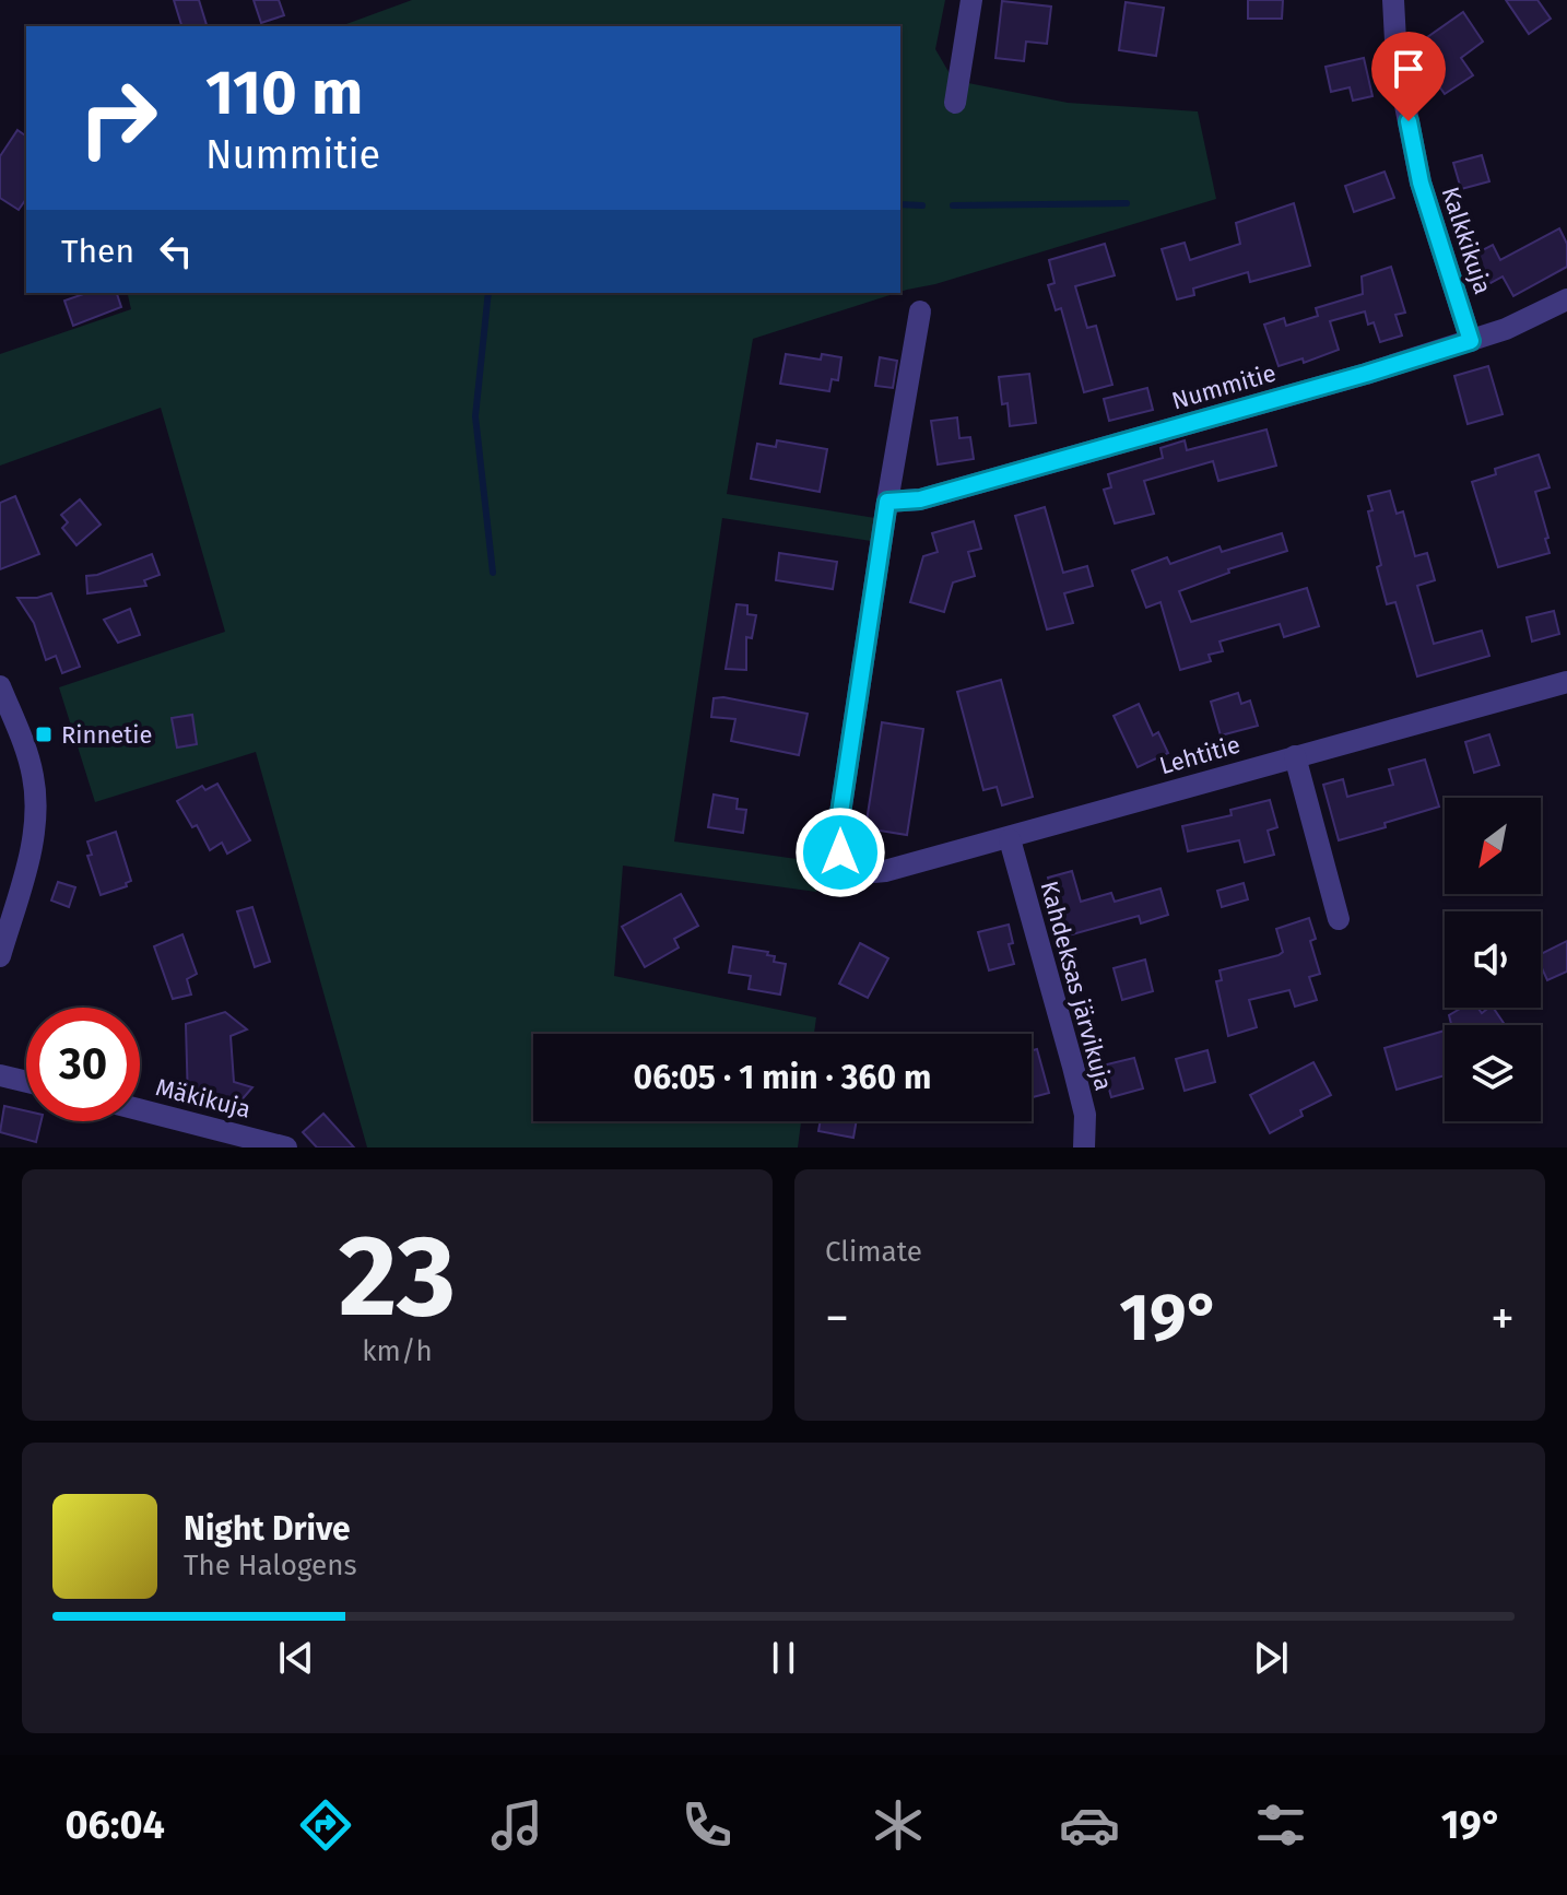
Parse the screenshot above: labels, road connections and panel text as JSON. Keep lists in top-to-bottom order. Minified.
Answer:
{"streets":{"street":["Kalkkikuja","Nummitie","Lehtitie","Kahdeksas järvikuja","Mäkikuja"]},"crossings":[["Kalkkikuja","Nummitie"],["Nummitie","Lehtitie"],["Lehtitie","Kahdeksas järvikuja"]],"places":{"transit":["Rinnetie"]},"north":"bottom left","page":{"turn":["110 m","Nummitie"],"then":"Then","limit":"30","trip":"06:05 · 1 min · 360 m","tile":[["23","km/h"],"Climate"],"heat":["−","19°","+"],"song":["Night Drive","The Halogens"],"tabs":["06:04","19°"]}}
